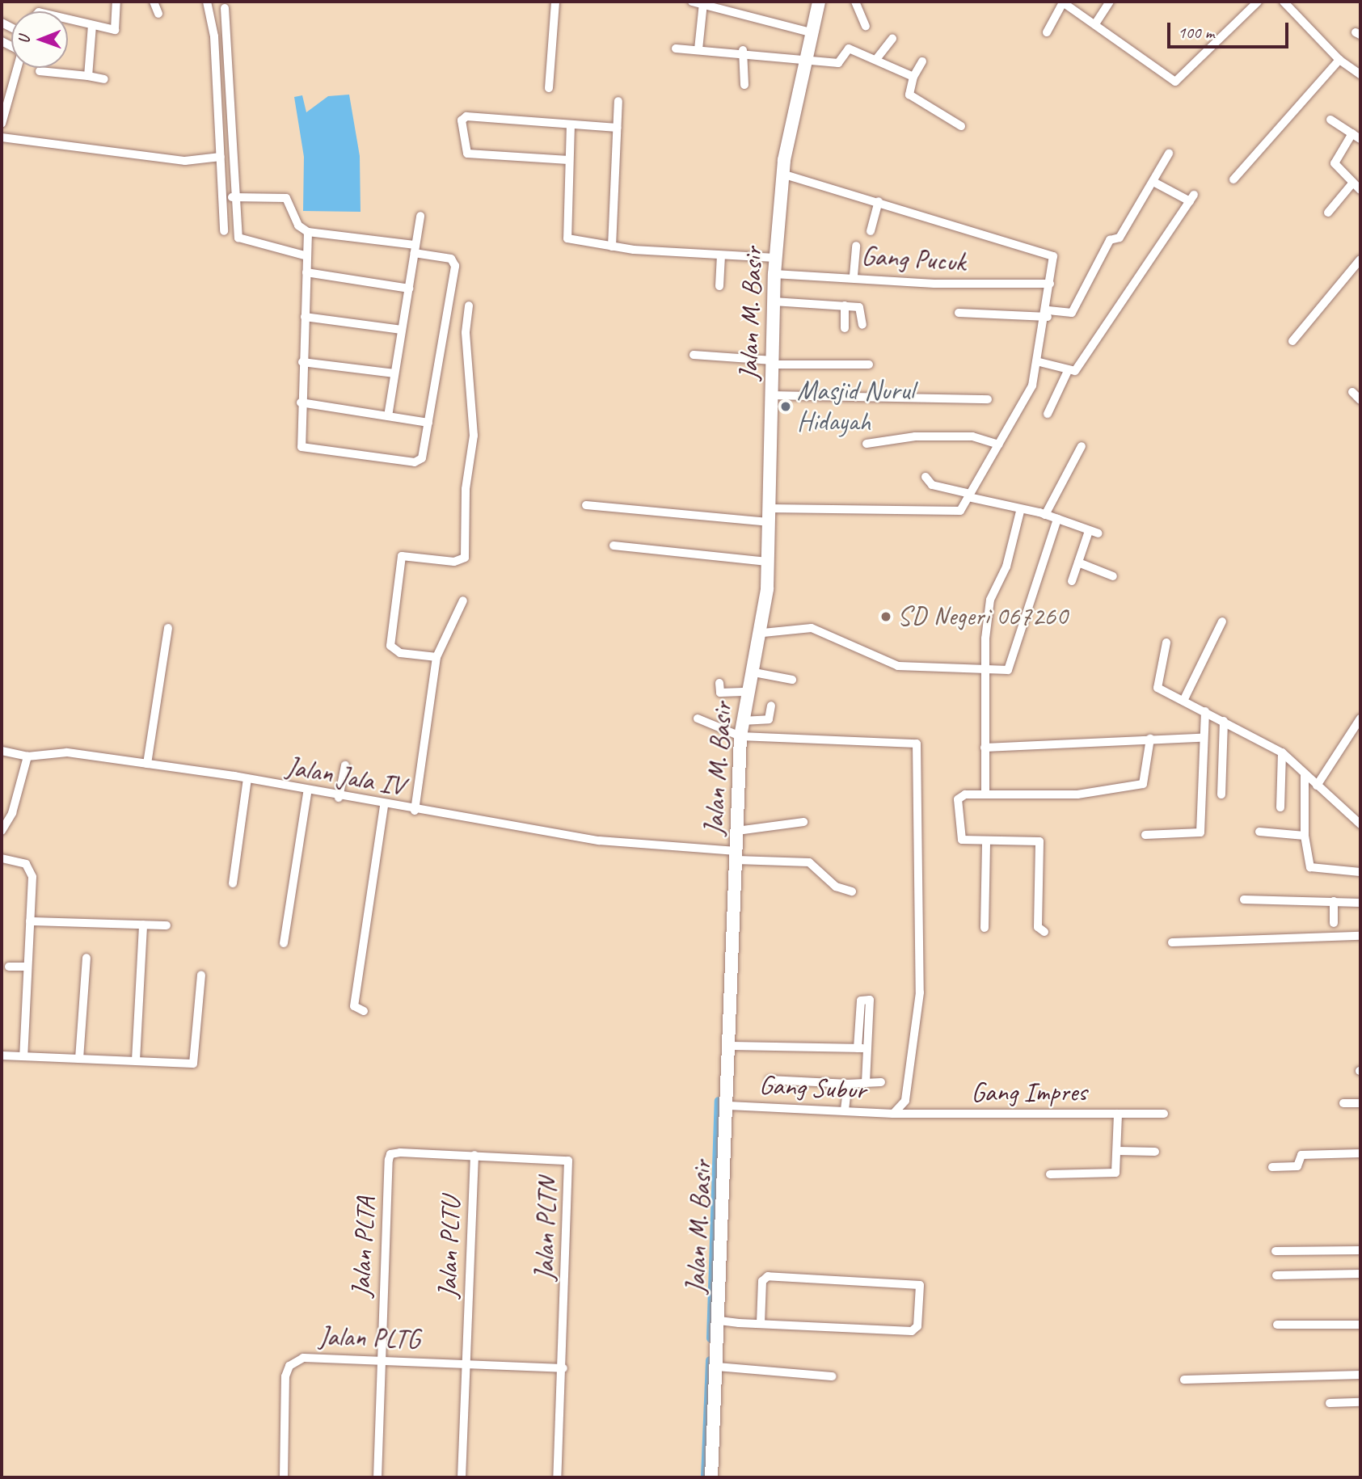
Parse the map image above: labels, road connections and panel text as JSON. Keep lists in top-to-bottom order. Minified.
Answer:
{"streets":{"main road":["Jalan M. Basir"],"street":["Gang Pucuk","Jalan Jala IV","Gang Subur","Gang Impres","Jalan PLTN","Jalan PLTA","Jalan PLTU","Jalan PLTG"]},"crossings":[["Gang Pucuk","Jalan M. Basir"],["Jalan M. Basir","Jalan Jala IV"],["Jalan M. Basir","Gang Subur"],["Gang Subur","Gang Impres"],["Jalan PLTN","Jalan PLTA"],["Jalan PLTN","Jalan PLTU"],["Jalan PLTN","Jalan PLTG"],["Jalan PLTA","Jalan PLTG"],["Jalan PLTU","Jalan PLTG"]],"places":["Masjid Nurul Hidayah","SD Negeri 067260"],"scale_bar":"100 m","north":"left"}
